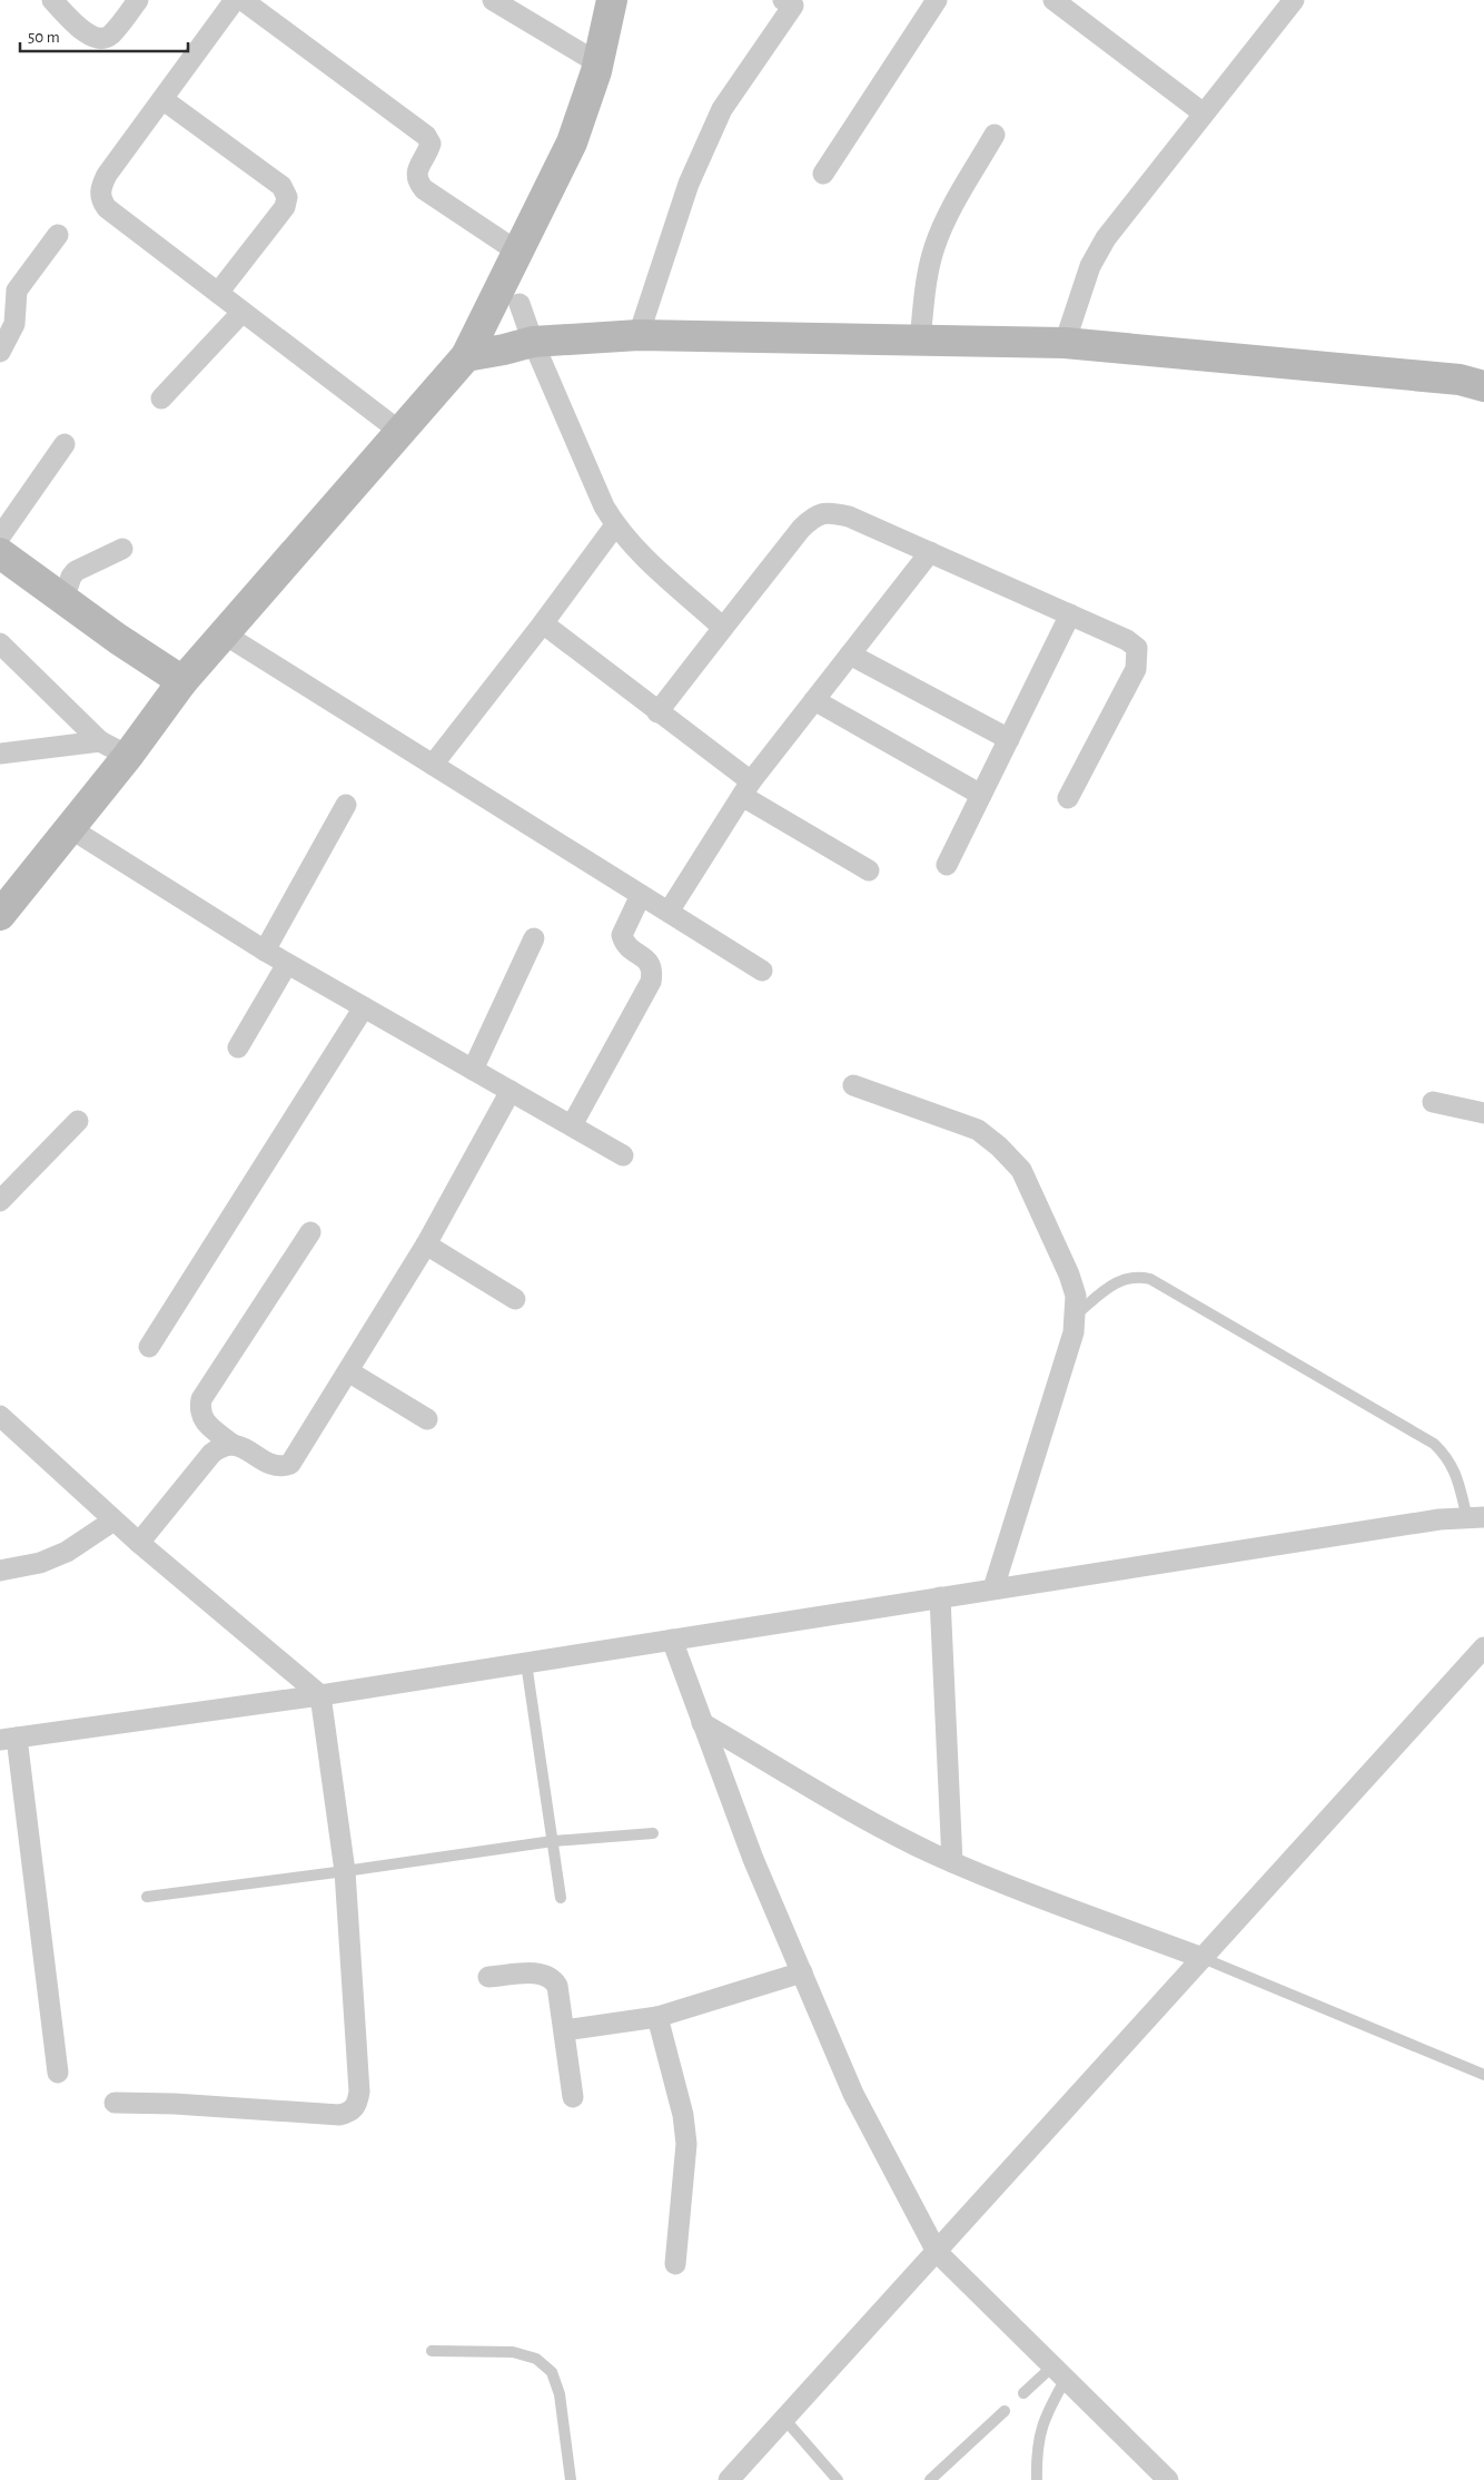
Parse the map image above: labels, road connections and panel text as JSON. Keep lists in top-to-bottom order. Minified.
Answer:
{"scale_bar":"50 m"}
